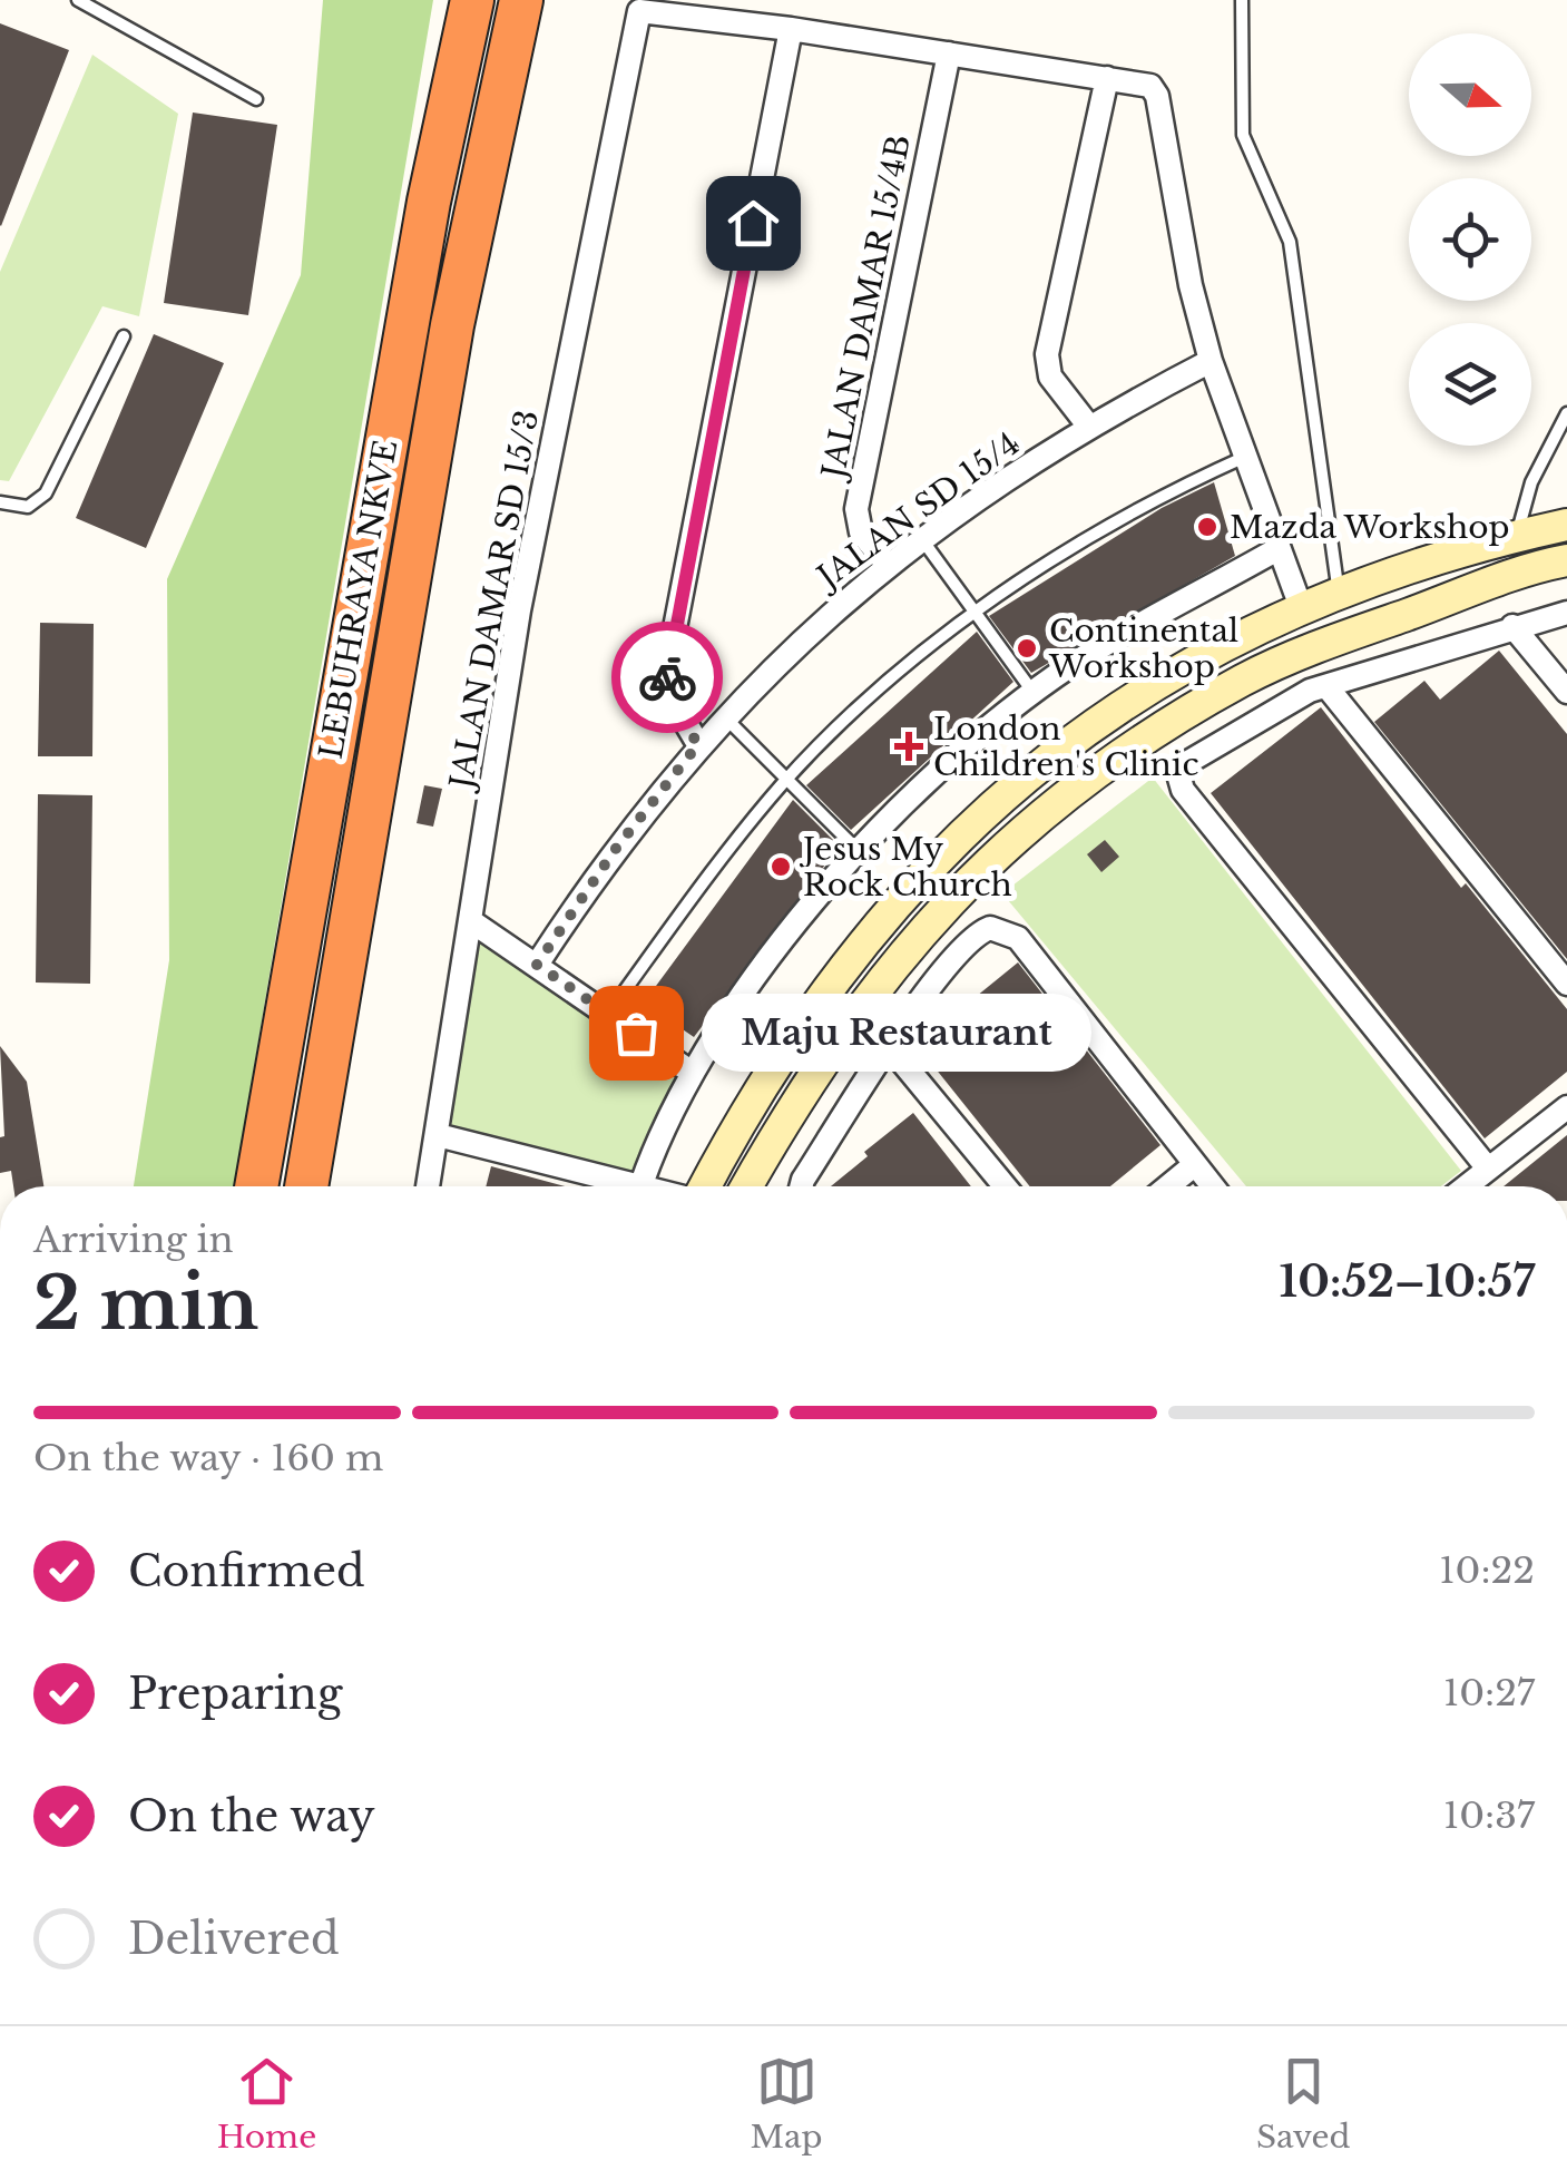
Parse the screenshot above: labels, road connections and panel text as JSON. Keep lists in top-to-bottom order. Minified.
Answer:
{"streets":{"highway":["LEBUHRAYA NKVE"],"street":["JALAN DAMAR 15/4B","JALAN SD 15/4","JALAN DAMAR SD 15/3"]},"crossings":[["JALAN DAMAR 15/4B","JALAN SD 15/4"]],"places":{"other":["Mazda Workshop","Continental Workshop","Jesus My Rock Church","Maju Restaurant"],"health":["London Children's Clinic"]},"north":"right","page":{"bubble":"Maju Restaurant","heading":["2 min","Arriving in","10:52–10:57"],"bar":"On the way · 160 m","list":[["Confirmed","10:22"],["Preparing","10:27"],["On the way","10:37"],"Delivered"],"tabs":["Home","Map","Saved"]}}
